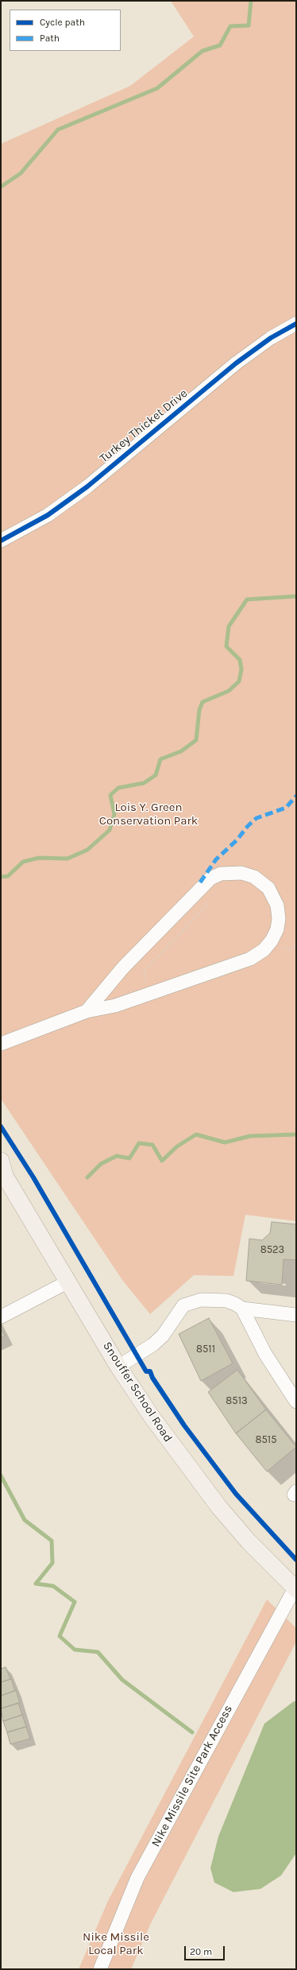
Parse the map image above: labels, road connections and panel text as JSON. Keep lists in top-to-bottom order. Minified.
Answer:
{"streets":{"main road":["Snouffer School Road"],"street":["Turkey Thicket Drive","Nike Missile Site Park Access"]},"crossings":[["Snouffer School Road","Nike Missile Site Park Access"]],"parks":["Lois Y. Green Conservation Park","Nike Missile Local Park"],"house_numbers":["8523","8511","8513","8515"],"legend":["Cycle path","Path"],"scale_bar":"20 m"}
